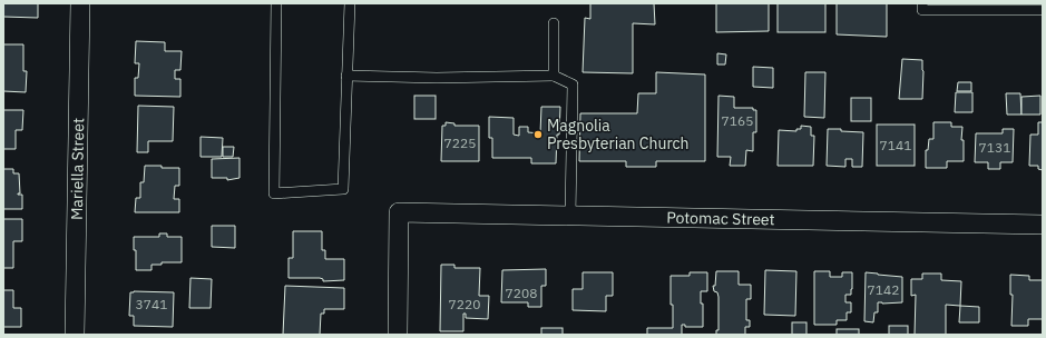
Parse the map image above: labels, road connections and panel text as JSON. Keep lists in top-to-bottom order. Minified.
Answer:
{"streets":{"street":["Mariella Street","Potomac Street"]},"places":["Magnolia Presbyterian Church"],"house_numbers":["7165","7225","7141","7131","7142","7208","3741","7220"]}
